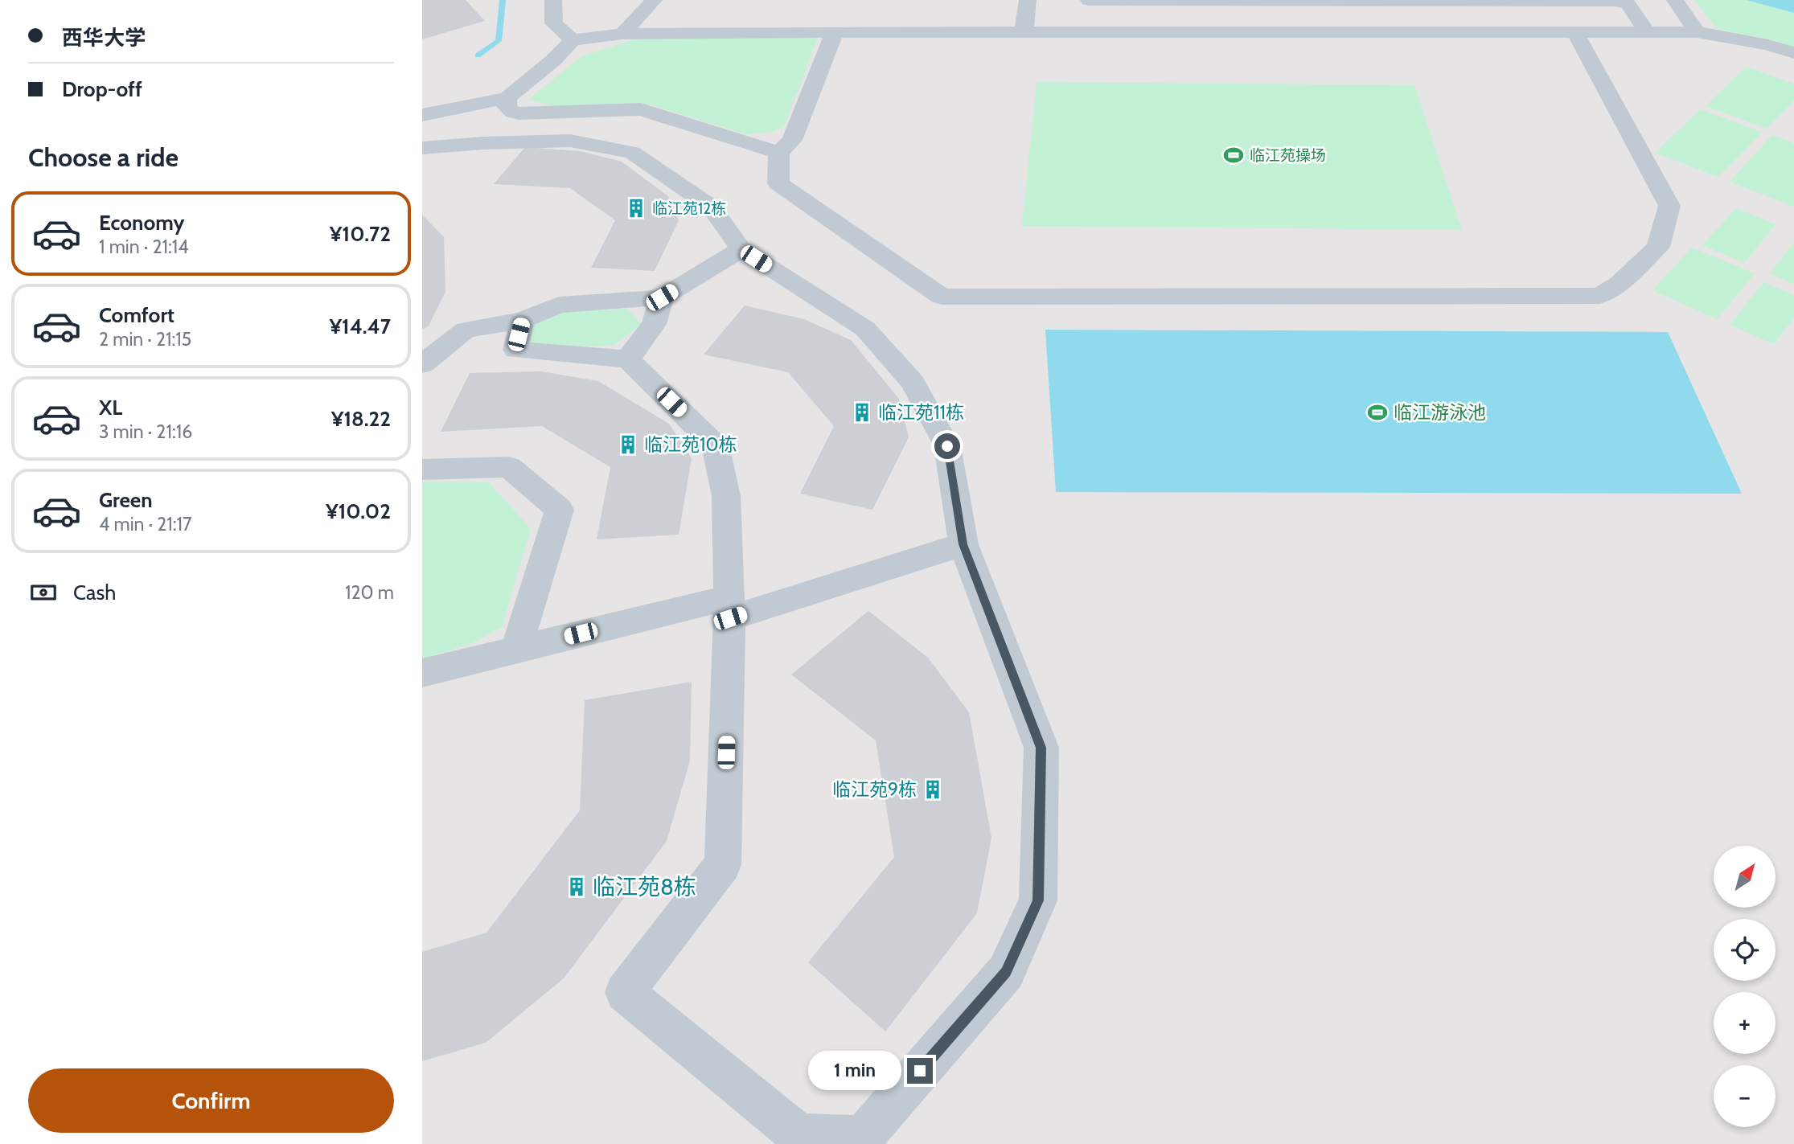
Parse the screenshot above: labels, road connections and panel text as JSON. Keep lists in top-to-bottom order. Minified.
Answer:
{"places":{"sports":["临江苑操场","临江游泳池"],"building":["临江苑12栋","临江苑11栋","临江苑10栋","临江苑9栋","临江苑8栋"]},"north":"top right","page":{"banner":["西华大学","Drop-off"],"heading":"Choose a ride","list":[{"name":"Economy","note":"1 min · 21:14","value":"¥10.72"},{"name":"Comfort","note":"2 min · 21:15","value":"¥14.47"},{"name":"XL","note":"3 min · 21:16","value":"¥18.22"},{"name":"Green","note":"4 min · 21:17","value":"¥10.02"}],"pay":["Cash","120 m"],"map_buttons":["+","−"],"bubble":"1 min","buttons":"Confirm"}}
